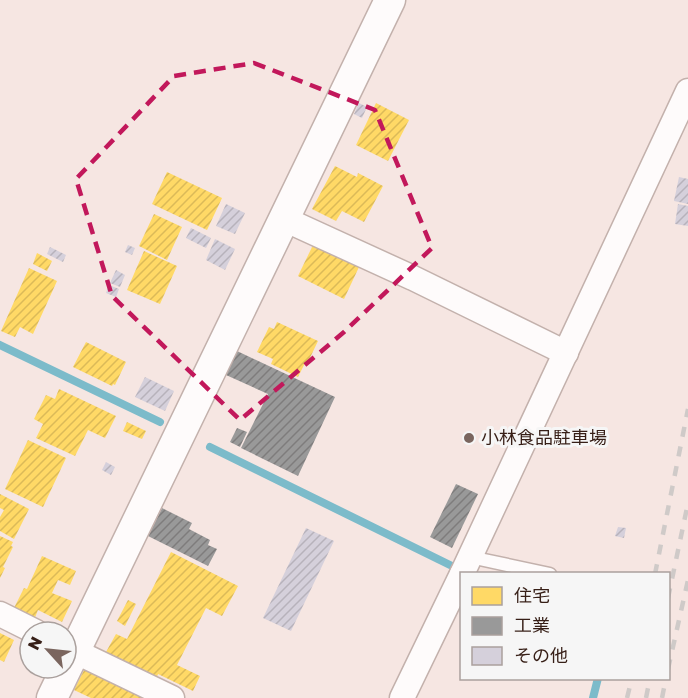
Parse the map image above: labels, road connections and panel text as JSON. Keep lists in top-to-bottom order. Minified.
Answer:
{"places":["小林食品駐車場"],"legend":["住宅","工業","その他"],"north":"top left"}
